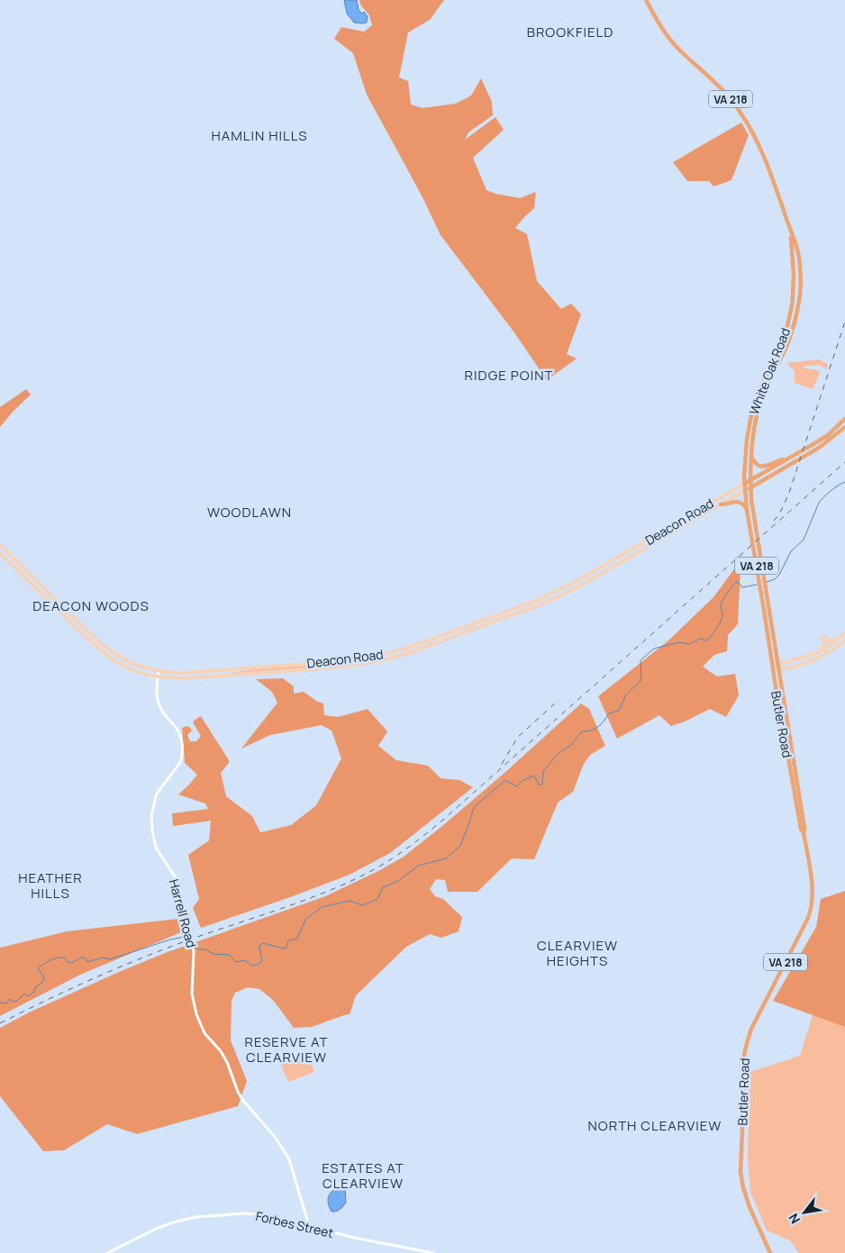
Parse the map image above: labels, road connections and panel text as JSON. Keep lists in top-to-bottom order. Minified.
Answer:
{"streets":{"main road":["VA 218","White Oak Road","Deacon Road","Butler Road"],"street":["Harrell Road","Forbes Street"]},"crossings":[["VA 218","White Oak Road"],["VA 218","Butler Road"],["White Oak Road","Deacon Road"],["White Oak Road","Butler Road"],["Deacon Road","Harrell Road"],["Harrell Road","Forbes Street"]],"districts":["BROOKFIELD","HAMLIN HILLS","RIDGE POINT","WOODLAWN","DEACON WOODS","HEATHER HILLS","CLEARVIEW HEIGHTS","RESERVE AT CLEARVIEW","NORTH CLEARVIEW","ESTATES AT CLEARVIEW"],"north":"bottom left"}
